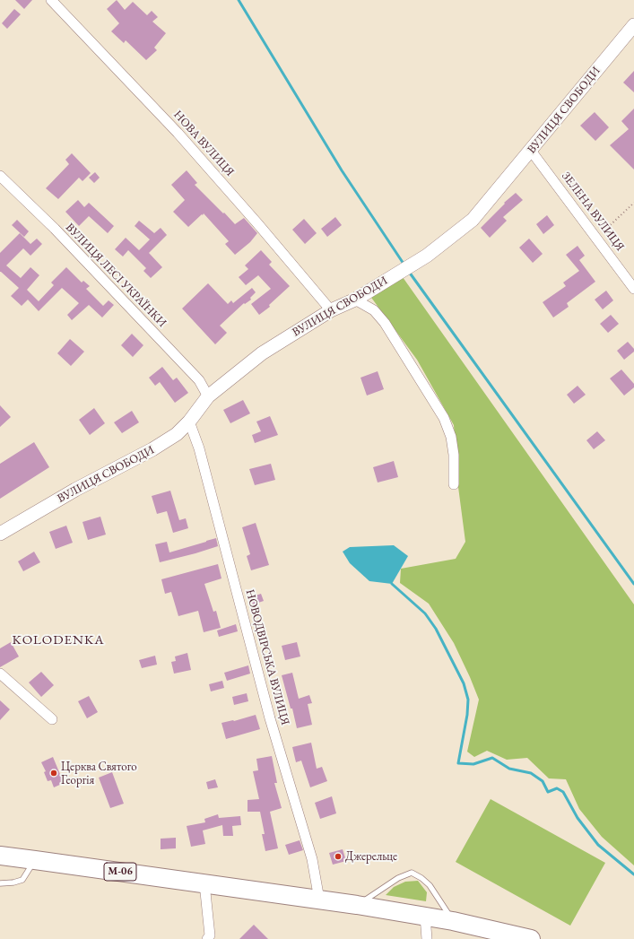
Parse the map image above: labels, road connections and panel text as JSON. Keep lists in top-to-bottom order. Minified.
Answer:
{"streets":{"highway":["М-06"],"main road":["ВУЛИЦЯ СВОБОДИ"],"street":["НОВА ВУЛИЦЯ","ЗЕЛЕНА ВУЛИЦЯ","ВУЛИЦЯ ЛЕСІ УКРАЇНКИ","НОВОДВІРСЬКА ВУЛИЦЯ"]},"crossings":[["ВУЛИЦЯ СВОБОДИ","НОВА ВУЛИЦЯ"],["ВУЛИЦЯ СВОБОДИ","ЗЕЛЕНА ВУЛИЦЯ"],["ВУЛИЦЯ СВОБОДИ","ВУЛИЦЯ ЛЕСІ УКРАЇНКИ"],["ВУЛИЦЯ СВОБОДИ","НОВОДВІРСЬКА ВУЛИЦЯ"],["НОВОДВІРСЬКА ВУЛИЦЯ","М-06"]],"districts":["KOLODENKA"],"places":["Церква Святого Георгія","Джерельце"]}
